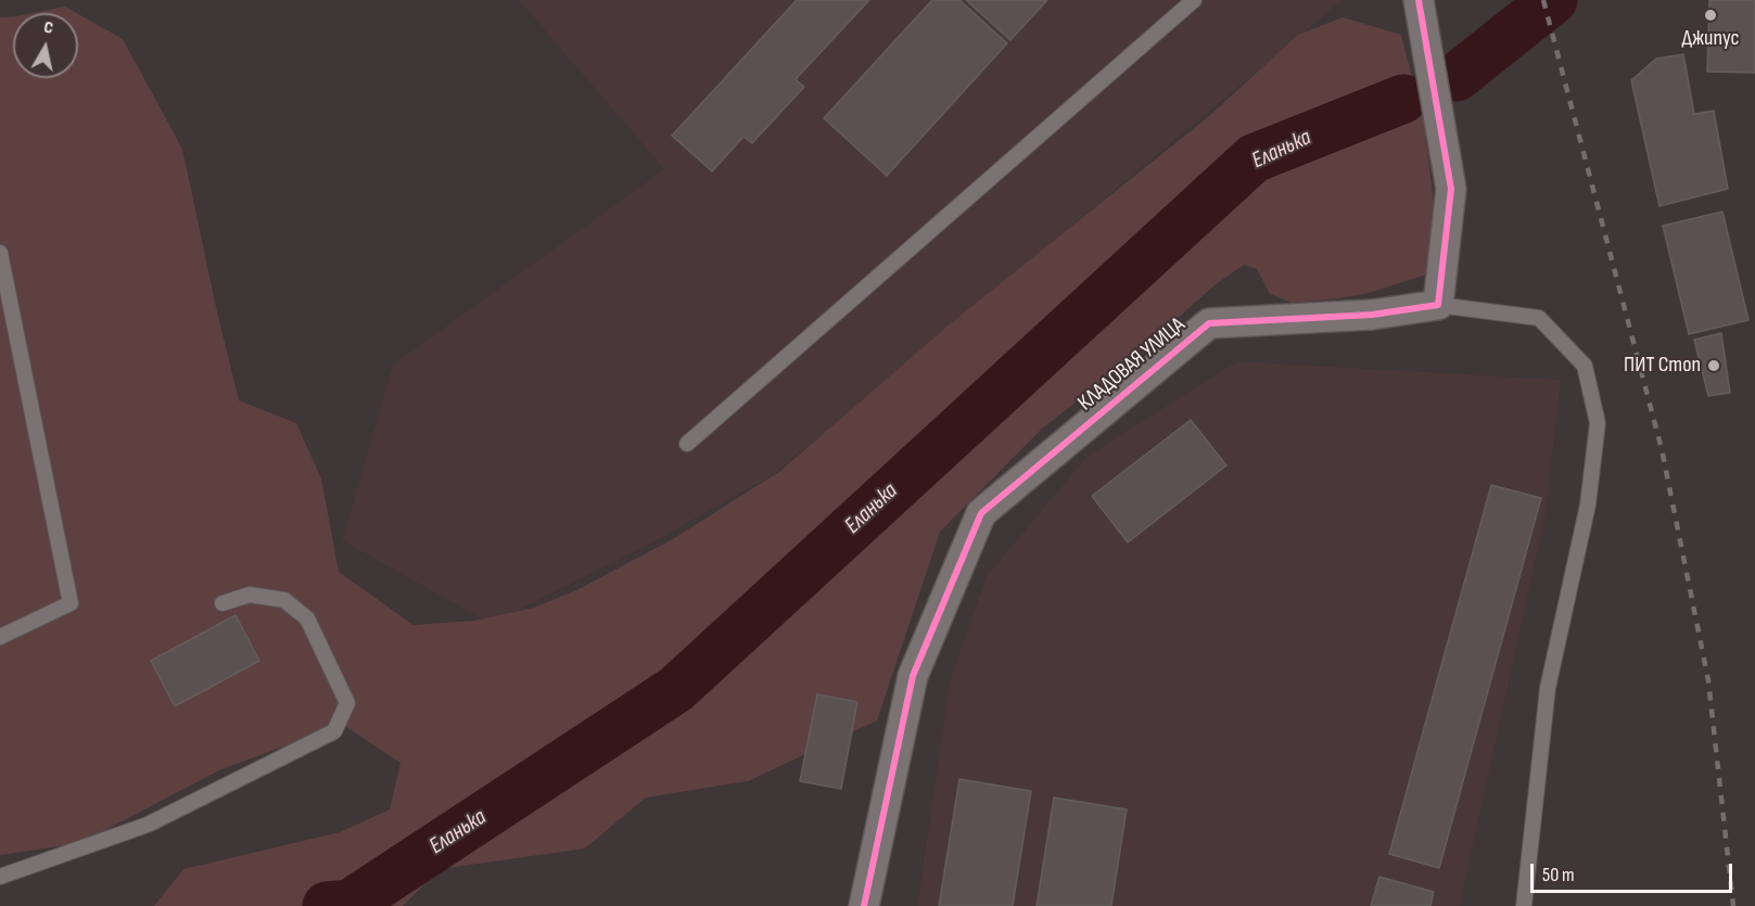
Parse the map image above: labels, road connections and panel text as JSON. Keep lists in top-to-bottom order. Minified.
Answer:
{"streets":{"street":["КЛАДОВАЯ УЛИЦА"]},"water":["Еланька"],"places":["Джипус","ПИТ Стоп"],"scale_bar":"50 m","north":"top"}
